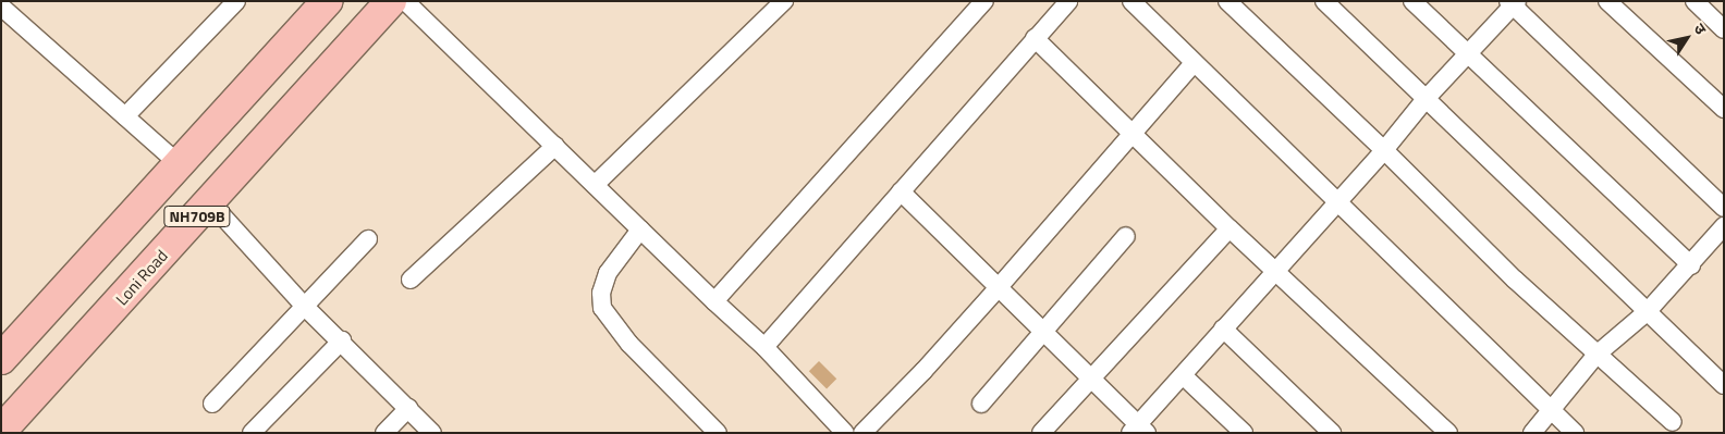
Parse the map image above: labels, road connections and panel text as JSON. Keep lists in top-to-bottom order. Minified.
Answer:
{"streets":{"highway":["NH709B","Loni Road"]},"north":"top right"}
